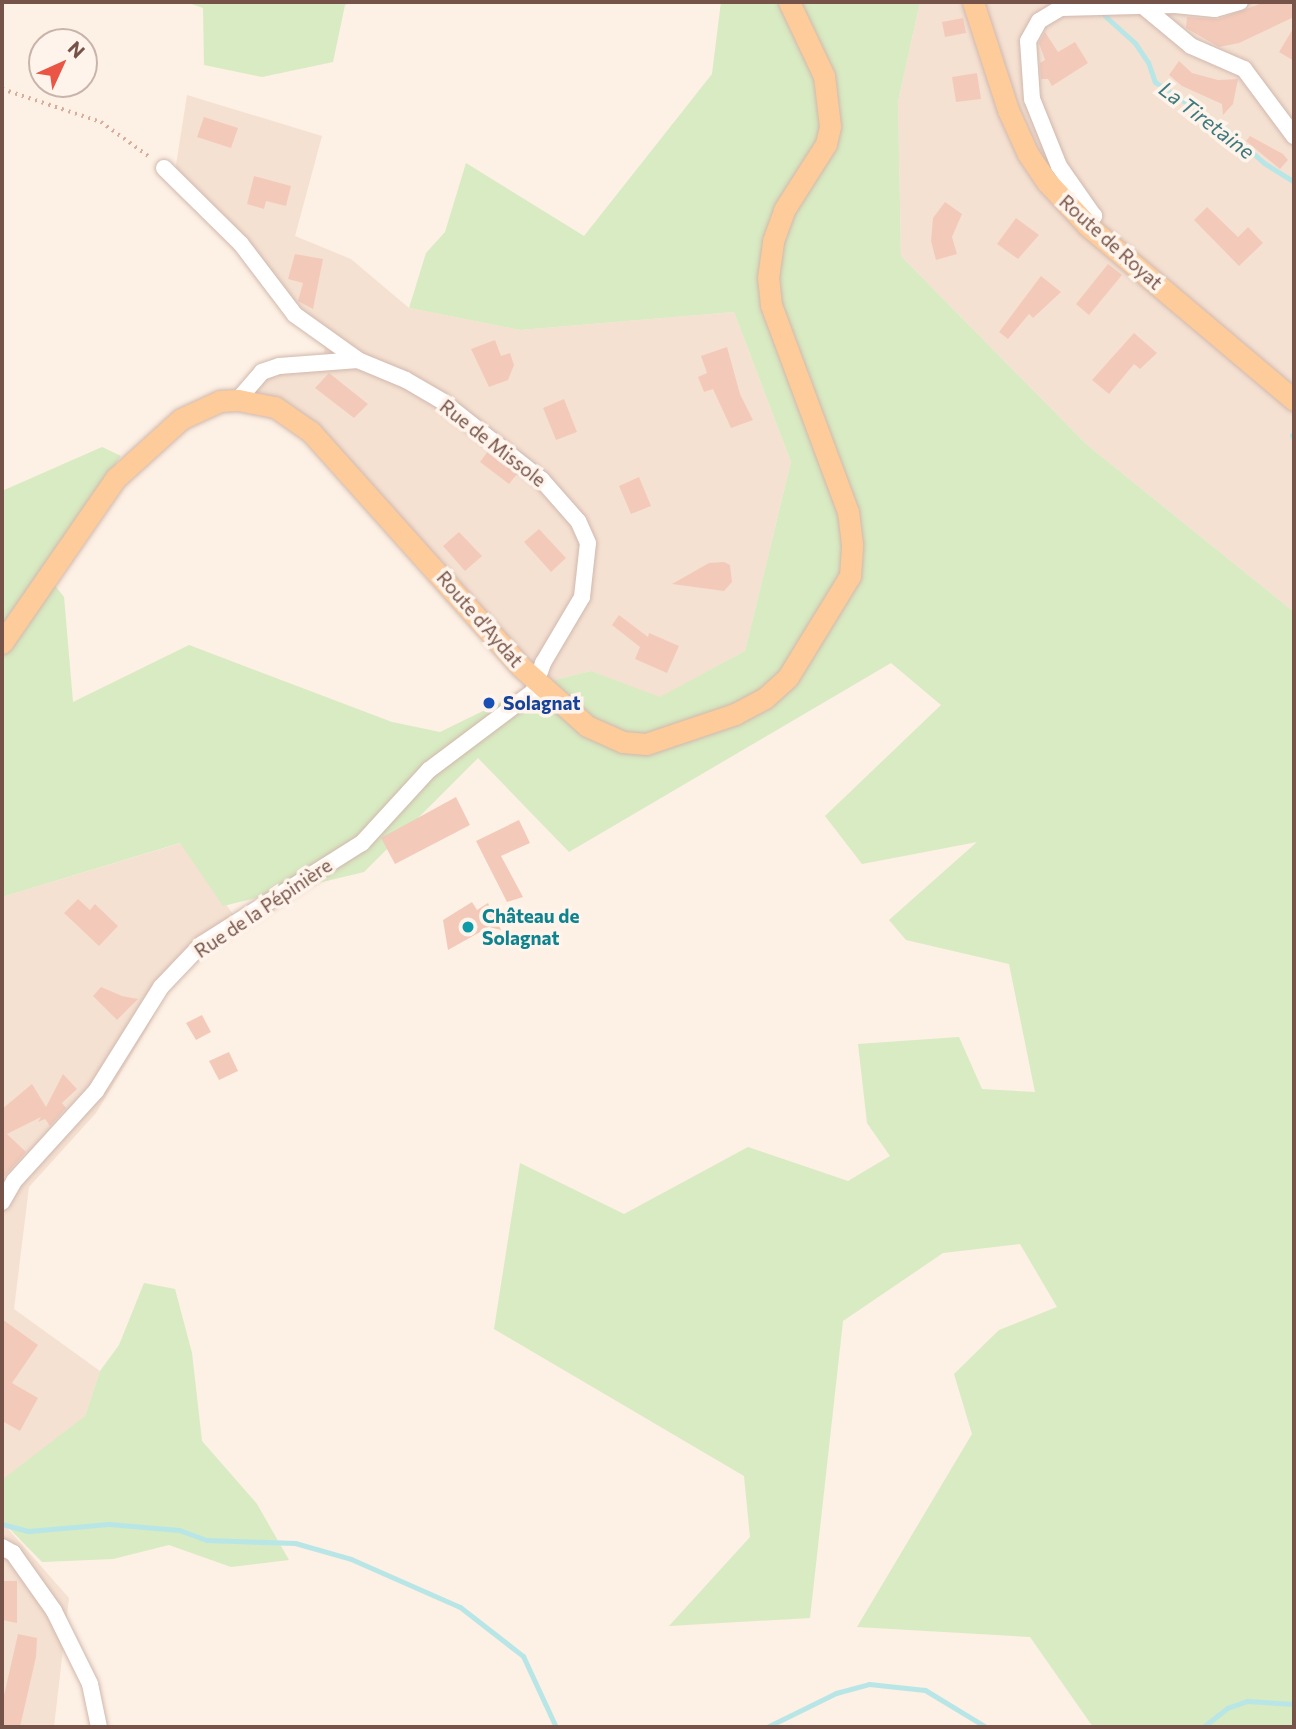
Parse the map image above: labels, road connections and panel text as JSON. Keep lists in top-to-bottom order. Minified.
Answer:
{"streets":{"main road":["Route de Royat","Route d'Aydat"],"street":["Rue de Missole","Rue de la Pépinière"]},"crossings":[["Rue de Missole","Route d'Aydat"],["Rue de Missole","Rue de la Pépinière"],["Route d'Aydat","Rue de la Pépinière"]],"water":["La Tiretaine"],"places":["Solagnat","Château de Solagnat"],"north":"top right"}
